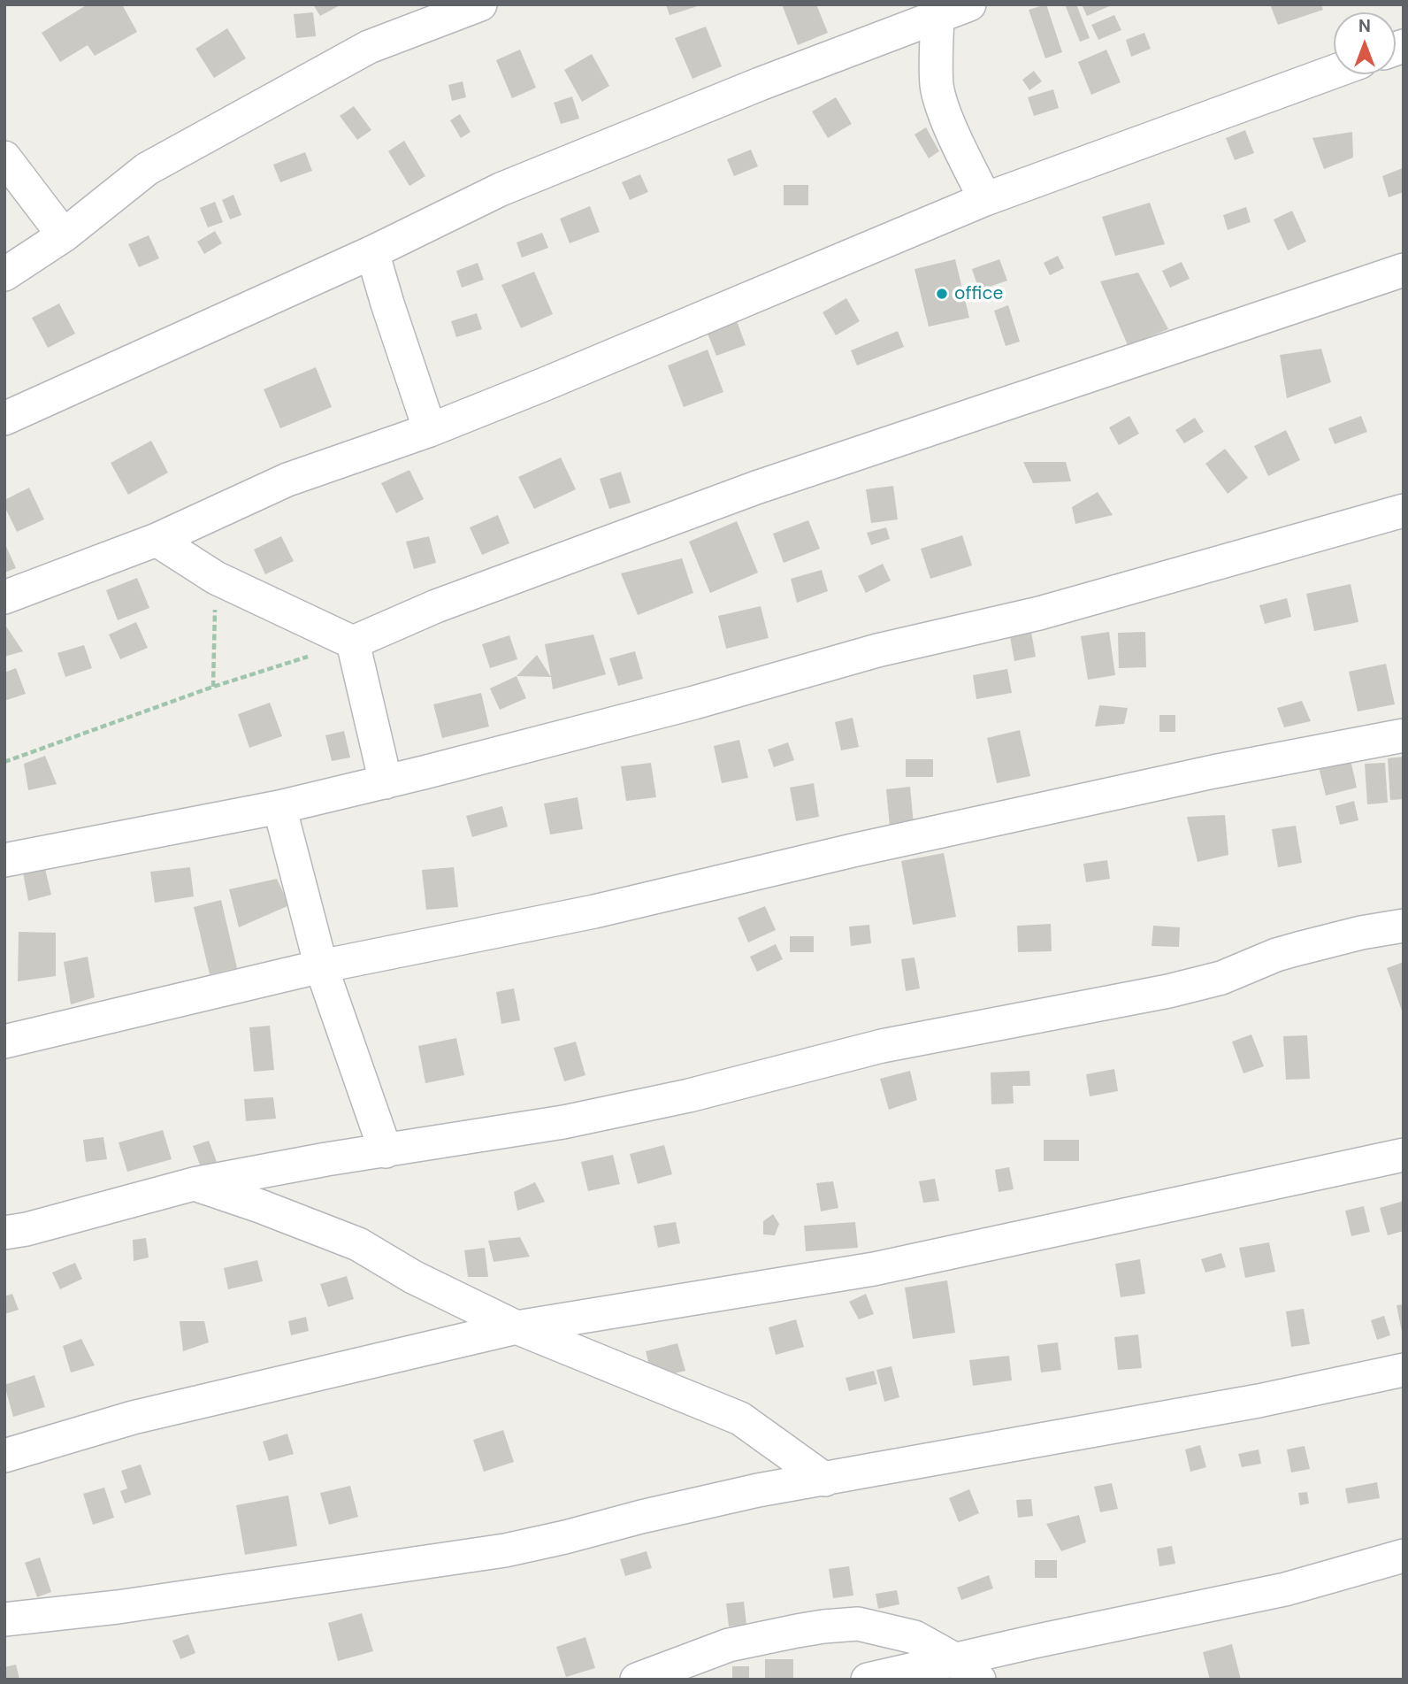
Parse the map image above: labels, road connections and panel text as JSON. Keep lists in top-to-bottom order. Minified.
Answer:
{"places":["office"],"north":"top"}
